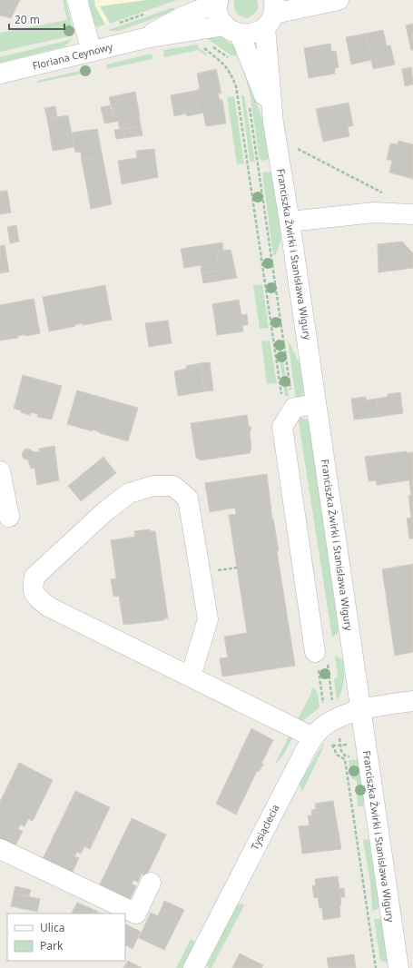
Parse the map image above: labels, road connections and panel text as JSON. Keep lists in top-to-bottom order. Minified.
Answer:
{"streets":{"street":["Floriana Ceynowy","Franciszka Żwirki i Stanisława Wigury","Tysiąclecia"]},"crossings":[["Floriana Ceynowy","Franciszka Żwirki i Stanisława Wigury"],["Franciszka Żwirki i Stanisława Wigury","Tysiąclecia"]],"legend":["Ulica","Park"],"scale_bar":"20 m"}
